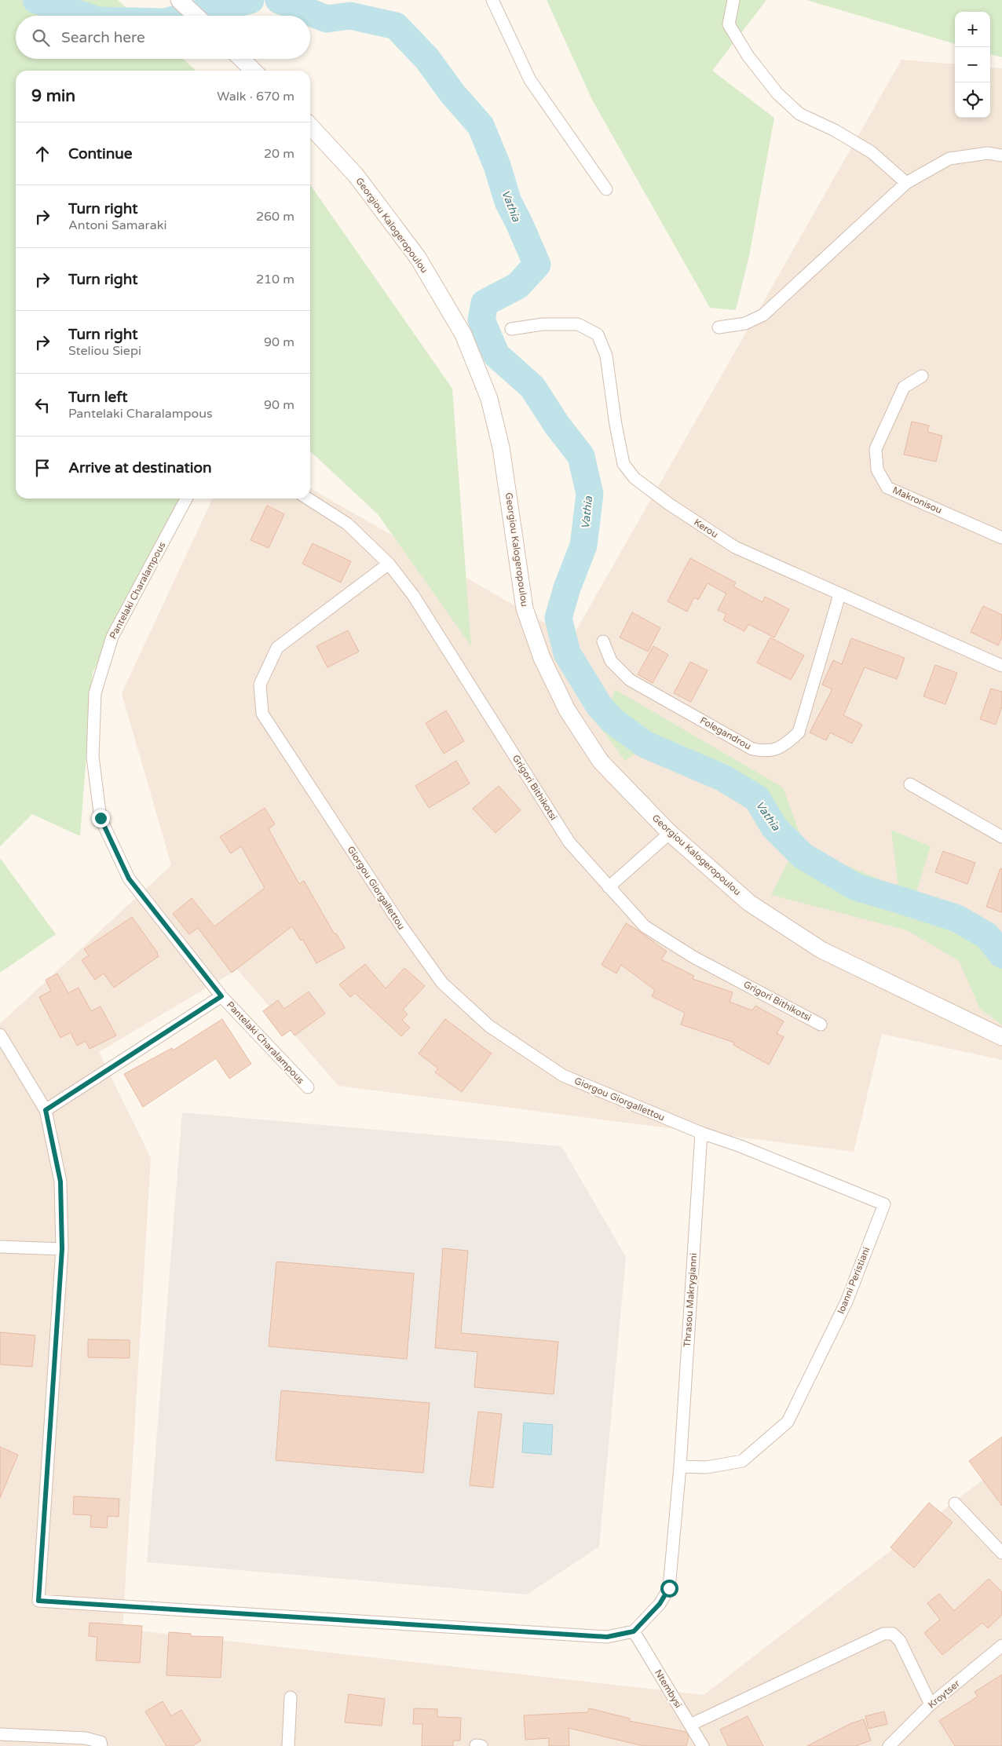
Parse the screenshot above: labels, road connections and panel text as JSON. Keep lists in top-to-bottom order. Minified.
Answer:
{"streets":{"street":["Georgiou Kalogeropoulou","Makronisou","Kerou","Pantelaki Charalampous","Folegandrou","Grigori Bithikotsi","Giorgou Giorgallettou","Ioanni Peristiani","Thrasou Makrygianni","Ntembysi","Kroytser"]},"crossings":[["Kerou","Folegandrou"],["Grigori Bithikotsi","Giorgou Giorgallettou"],["Giorgou Giorgallettou","Ioanni Peristiani"],["Giorgou Giorgallettou","Thrasou Makrygianni"],["Ioanni Peristiani","Thrasou Makrygianni"],["Thrasou Makrygianni","Ntembysi"]],"water":["Vathia"],"page":{"map_buttons":["+","−"],"search":"Search here","heading":["9 min","Walk · 670 m"],"list":[["Continue","20 m"],["Turn right","Antoni Samaraki","260 m"],["Turn right","210 m"],["Turn right","Steliou Siepi","90 m"],["Turn left","Pantelaki Charalampous","90 m"],"Arrive at destination"]}}
